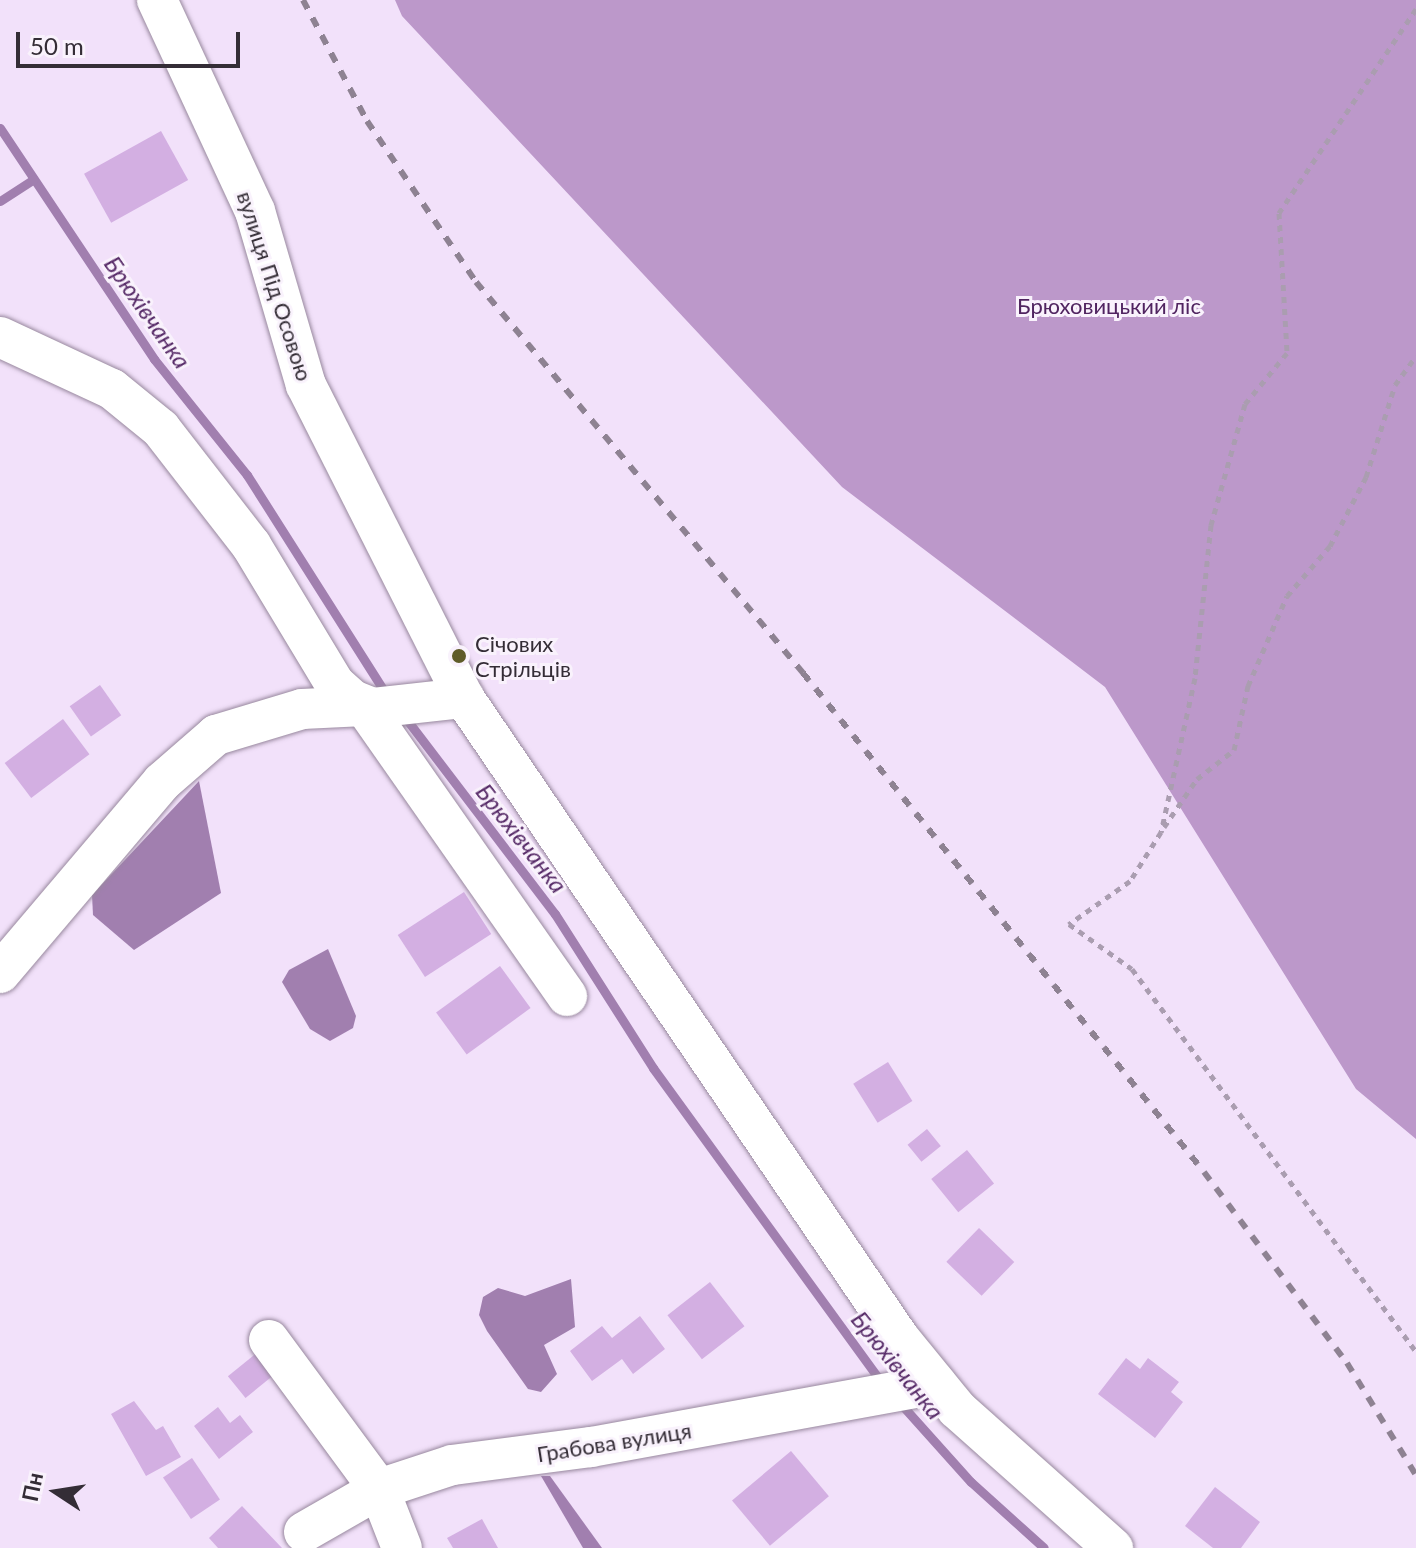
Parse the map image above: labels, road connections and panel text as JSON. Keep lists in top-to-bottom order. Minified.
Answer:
{"streets":{"street":["вулиця Під Осовою","Грабова вулиця"]},"crossings":[["вулиця Під Осовою","Грабова вулиця"]],"water":["Брюхівчанка"],"parks":["Брюховицький ліс"],"places":["Січових Стрільців"],"scale_bar":"50 m","north":"left"}
